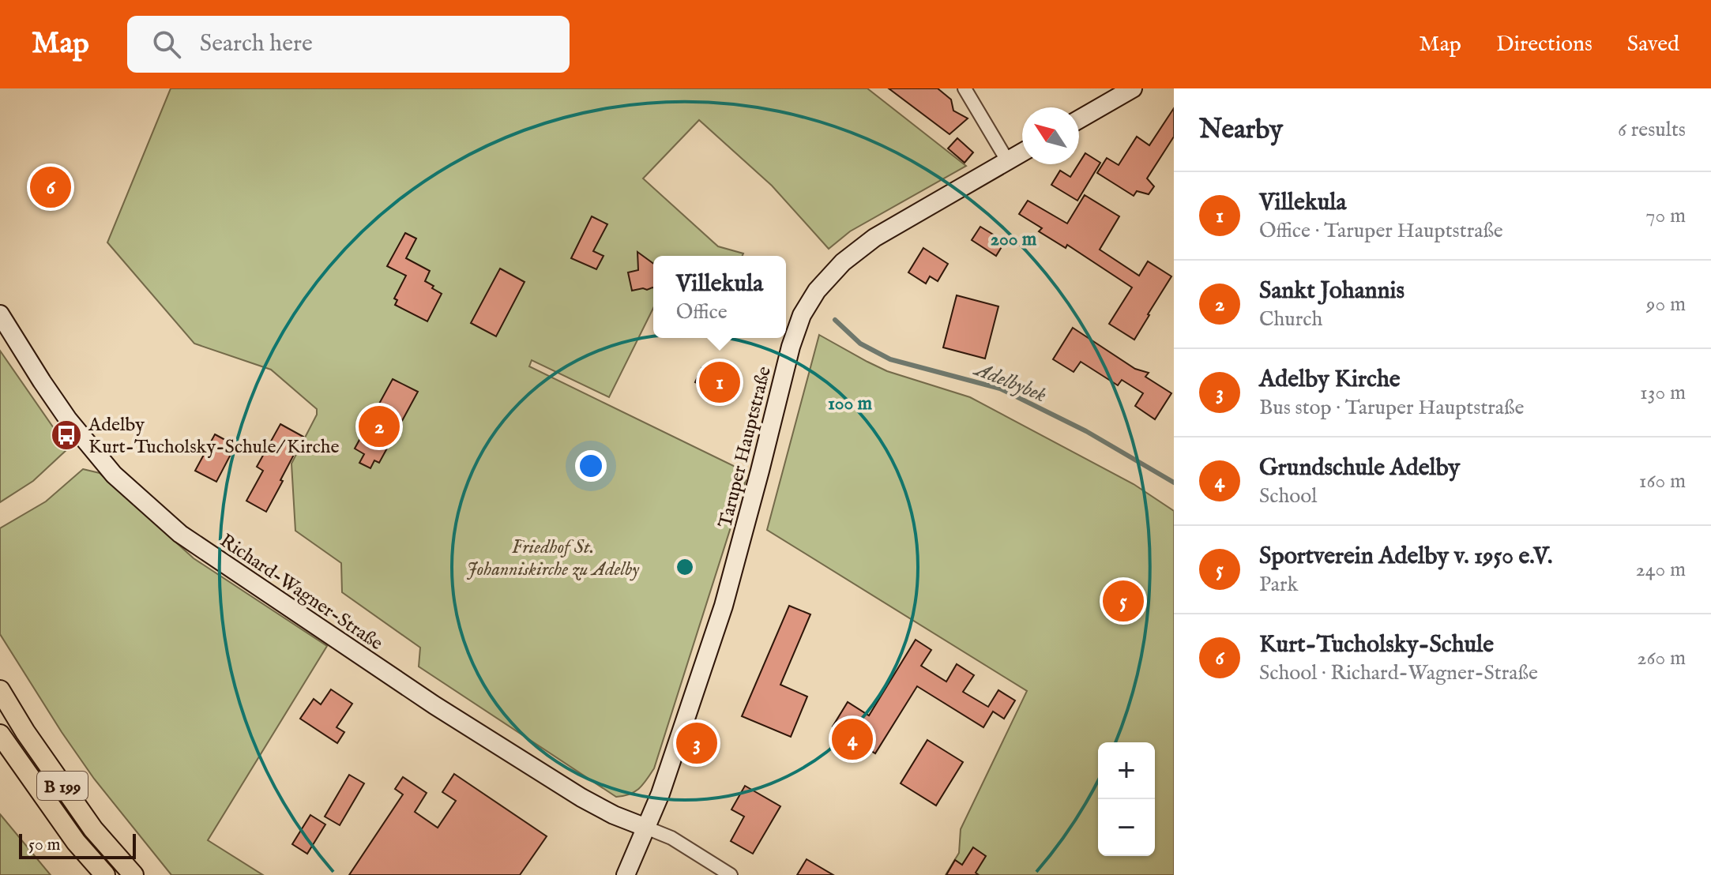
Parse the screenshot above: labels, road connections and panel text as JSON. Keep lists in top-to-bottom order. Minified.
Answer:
{"streets":{"main road":["B 199"],"street":["Taruper Hauptstraße","Richard-Wagner-Straße"]},"crossings":[["Taruper Hauptstraße","Richard-Wagner-Straße"]],"water":["Adelbybek"],"parks":["Friedhof St. Johanniskirche zu Adelby"],"places":{"bus stop":["Adelby Kurt-Tucholsky-Schule/ Kirche"]},"scale_bar":"50 m","north":"top left","page":{"header":"Map","search":"Search here","nav":["Map","Directions","Saved"],"heading":["Nearby","6 results"],"pins":["6","1","2","5","4","3"],"list":[{"mark":"1","name":"Villekula","note":"Office · Taruper Hauptstraße","value":"70 m"},{"mark":"2","name":"Sankt Johannis","note":"Church","value":"90 m"},{"mark":"3","name":"Adelby Kirche","note":"Bus stop · Taruper Hauptstraße","value":"130 m"},{"mark":"4","name":"Grundschule Adelby","note":"School","value":"160 m"},{"mark":"5","name":"Sportverein Adelby v. 1950 e.V.","note":"Park","value":"240 m"},{"mark":"6","name":"Kurt-Tucholsky-Schule","note":"School · Richard-Wagner-Straße","value":"260 m"}],"popup":["Villekula","Office"],"map_buttons":["+","−"],"scale":"50 m"},"rings":["200 m","100 m"]}
